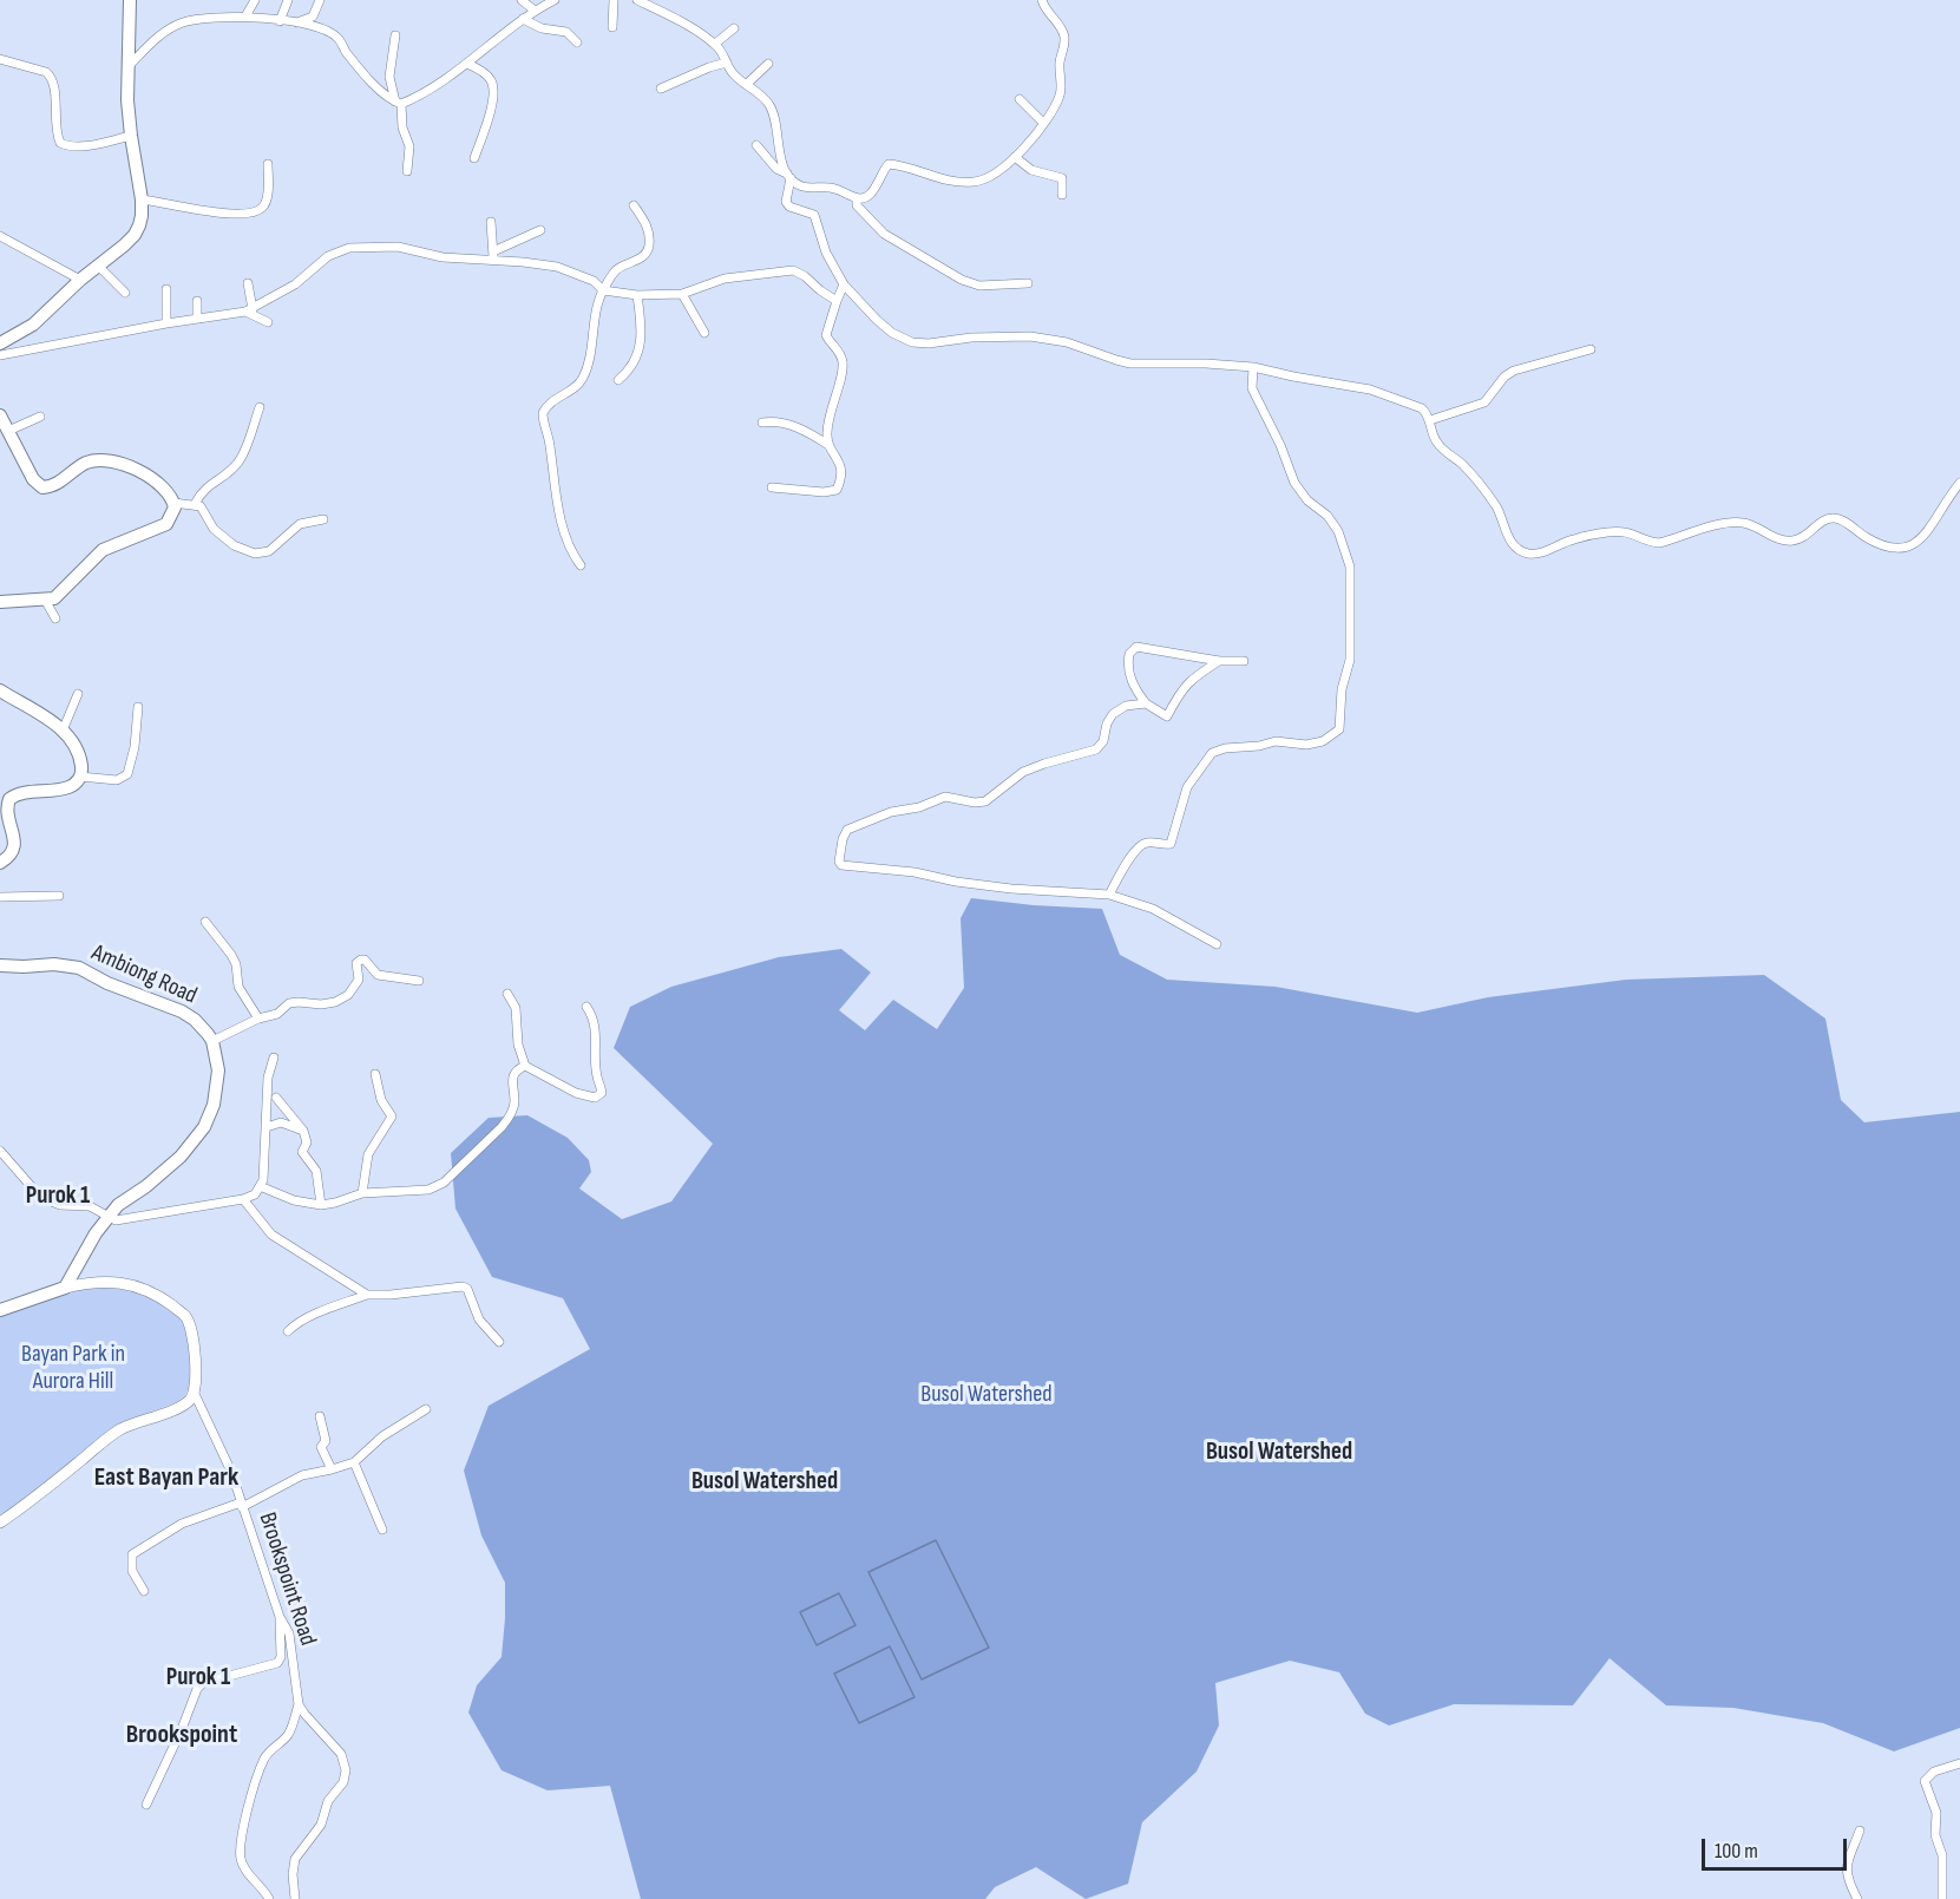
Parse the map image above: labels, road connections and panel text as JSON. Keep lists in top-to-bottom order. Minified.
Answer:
{"streets":{"main road":["Ambiong Road"],"street":["Brookspoint Road"]},"districts":["Purok 1","Busol Watershed","East Bayan Park","Busol Watershed","Purok 1","Brookspoint"],"parks":["Bayan Park in Aurora Hill","Busol Watershed"],"scale_bar":"100 m"}
